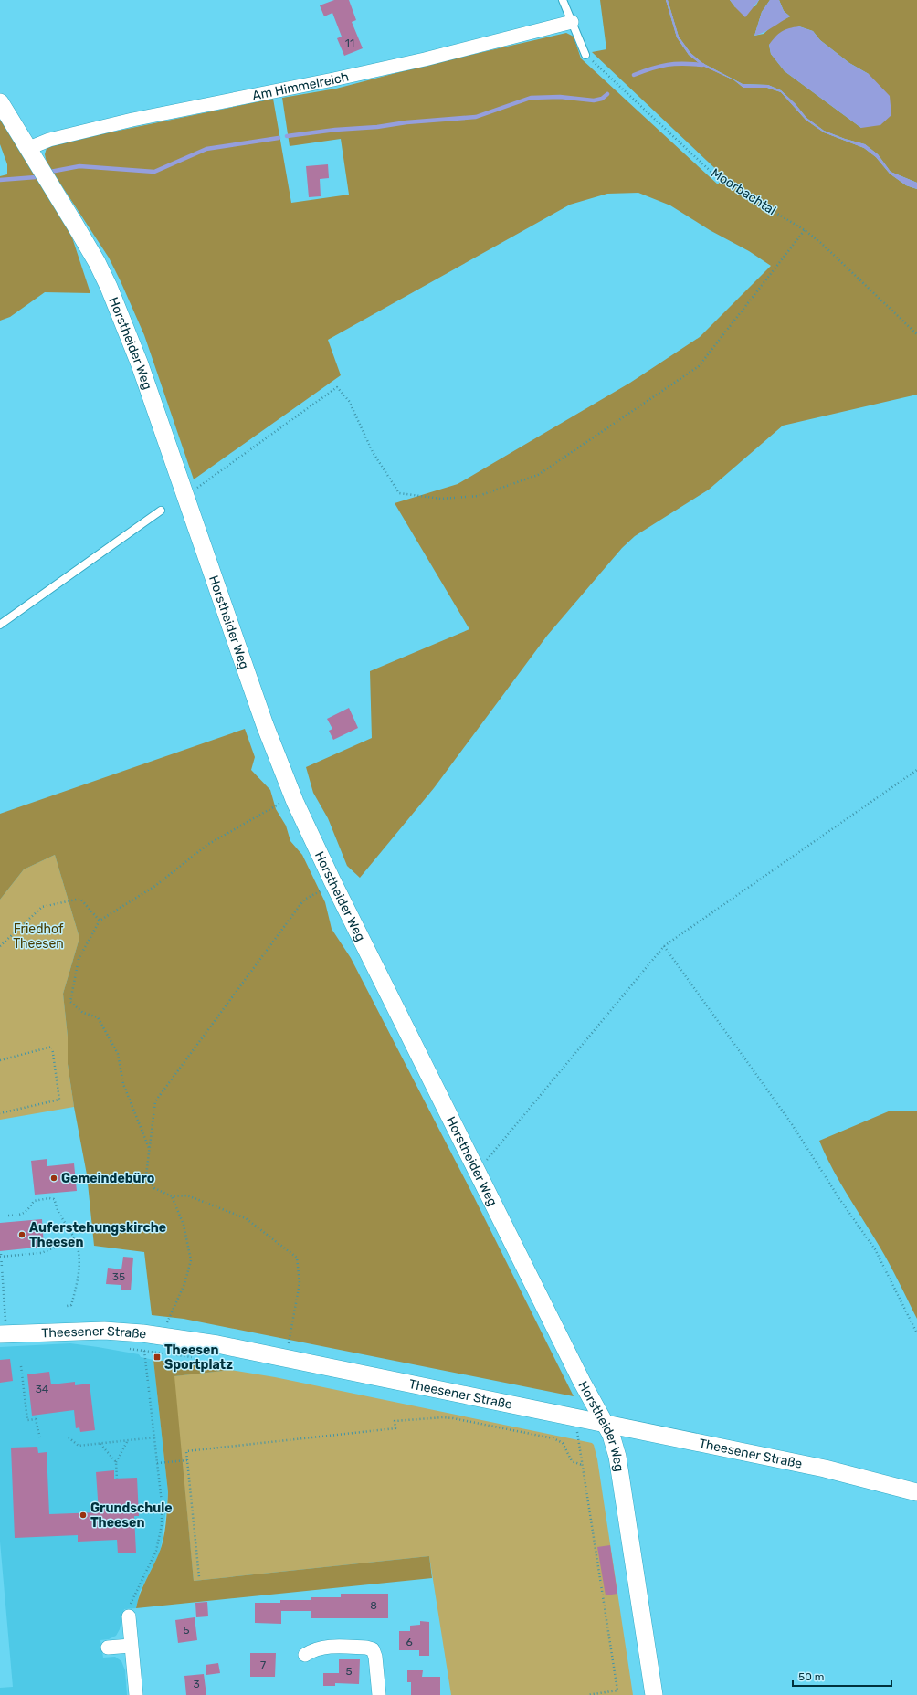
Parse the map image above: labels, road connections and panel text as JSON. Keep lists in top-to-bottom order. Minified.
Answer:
{"streets":{"street":["Am Himmelreich","Horstheider Weg","Theesener Straße"],"path":["Moorbachtal"]},"crossings":[["Am Himmelreich","Horstheider Weg"],["Horstheider Weg","Theesener Straße"]],"parks":["Friedhof Theesen"],"places":{"other":["Gemeindebüro","Auferstehungskirche Theesen","Grundschule Theesen"],"transit":["Theesen Sportplatz"]},"house_numbers":["11","35","34","8","5","6","7","5","3"],"scale_bar":"50 m"}
